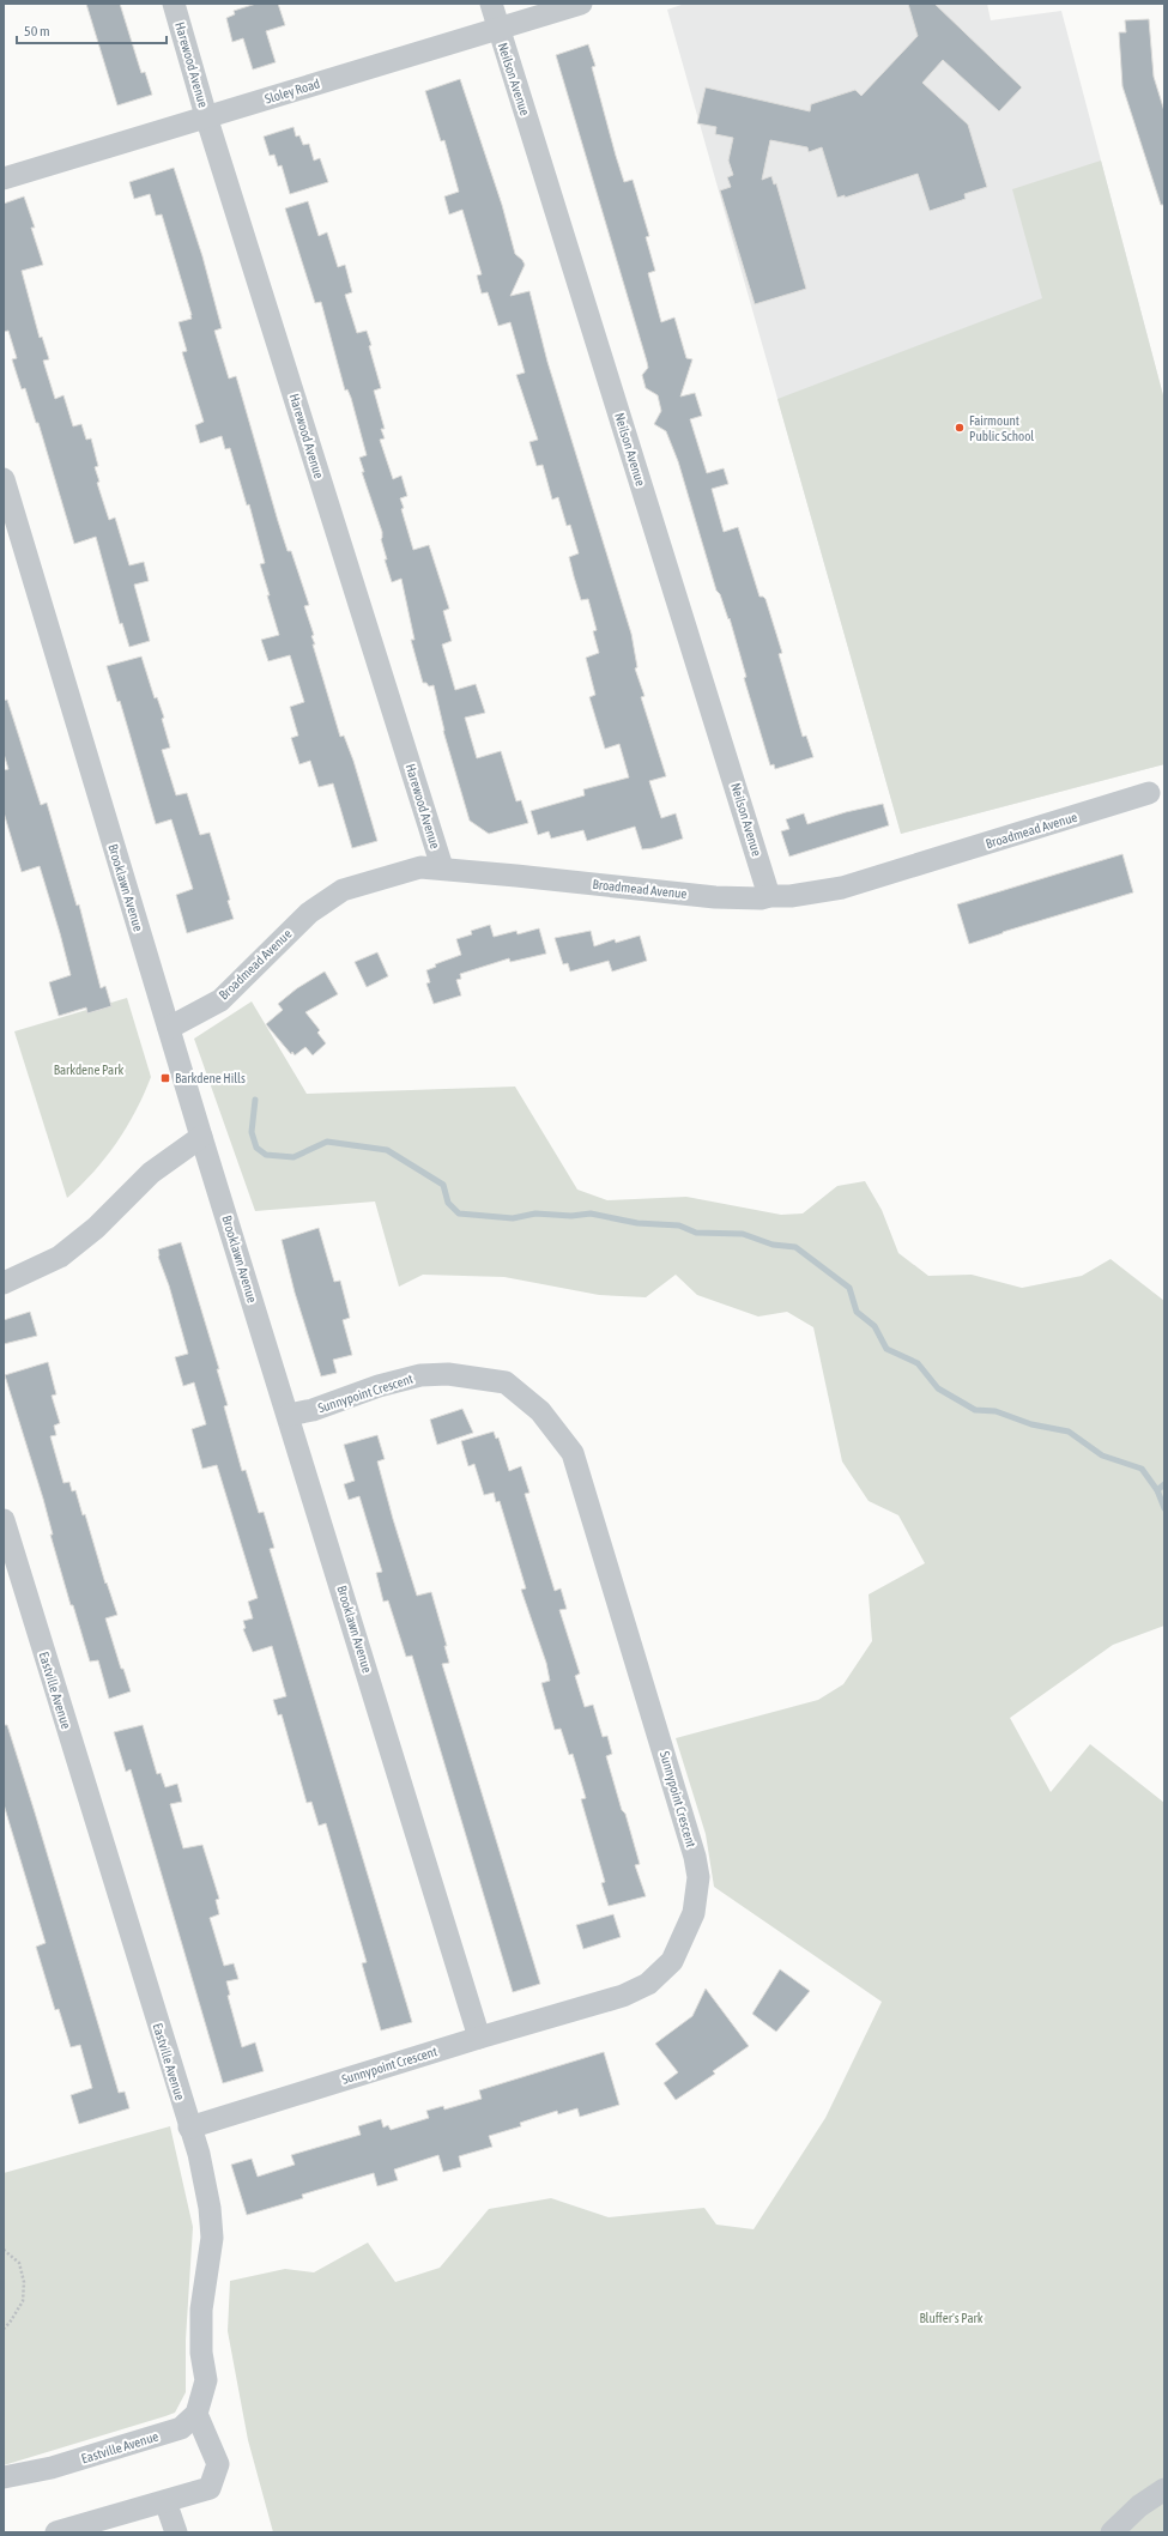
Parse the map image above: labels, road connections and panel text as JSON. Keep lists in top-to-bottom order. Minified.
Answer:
{"streets":{"street":["Harewood Avenue","Neilson Avenue","Sloley Road","Broadmead Avenue","Brooklawn Avenue","Sunnypoint Crescent","Eastville Avenue"]},"crossings":[["Harewood Avenue","Sloley Road"],["Harewood Avenue","Broadmead Avenue"],["Neilson Avenue","Sloley Road"],["Neilson Avenue","Broadmead Avenue"],["Broadmead Avenue","Brooklawn Avenue"],["Brooklawn Avenue","Sunnypoint Crescent"],["Sunnypoint Crescent","Eastville Avenue"]],"parks":["Barkdene Park","Bluffer's Park"],"places":{"other":["Fairmount Public School"],"transit":["Barkdene Hills"]},"scale_bar":"50 m"}
